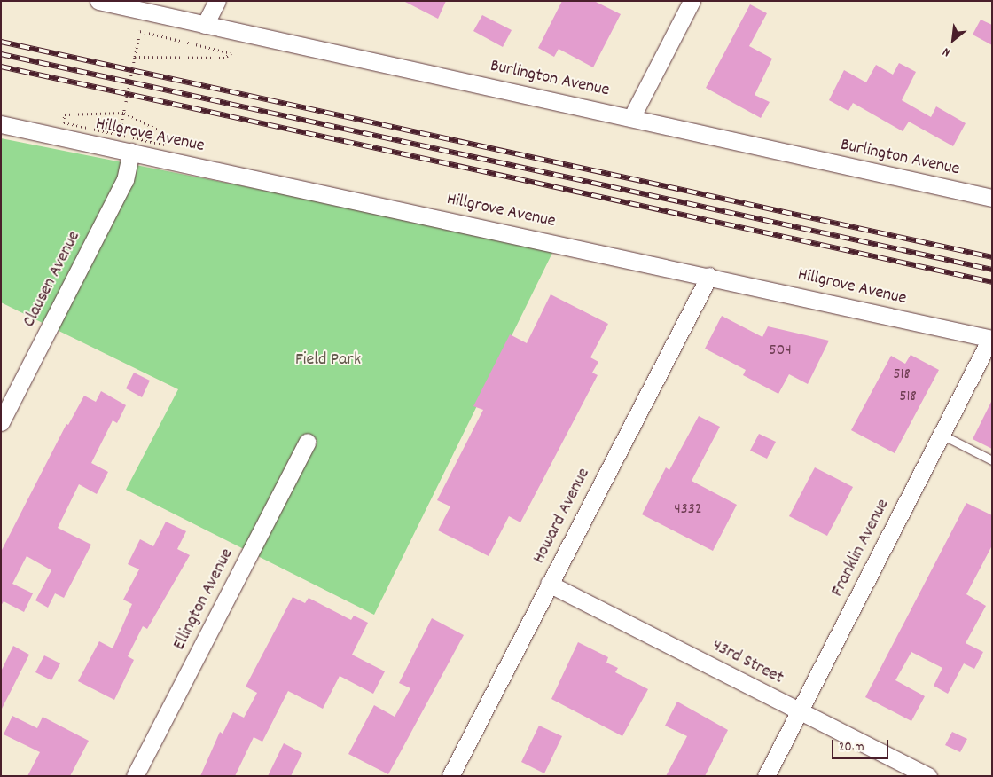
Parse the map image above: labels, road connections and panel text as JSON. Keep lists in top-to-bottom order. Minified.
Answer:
{"streets":{"street":["Burlington Avenue","Hillgrove Avenue","Clausen Avenue","Howard Avenue","Franklin Avenue","Ellington Avenue","43rd Street"]},"crossings":[["Hillgrove Avenue","Clausen Avenue"],["Hillgrove Avenue","Howard Avenue"],["Hillgrove Avenue","Franklin Avenue"],["Howard Avenue","43rd Street"],["Franklin Avenue","43rd Street"]],"parks":["Field Park"],"house_numbers":["504","518","518","4332"],"scale_bar":"20 m","north":"bottom left"}
